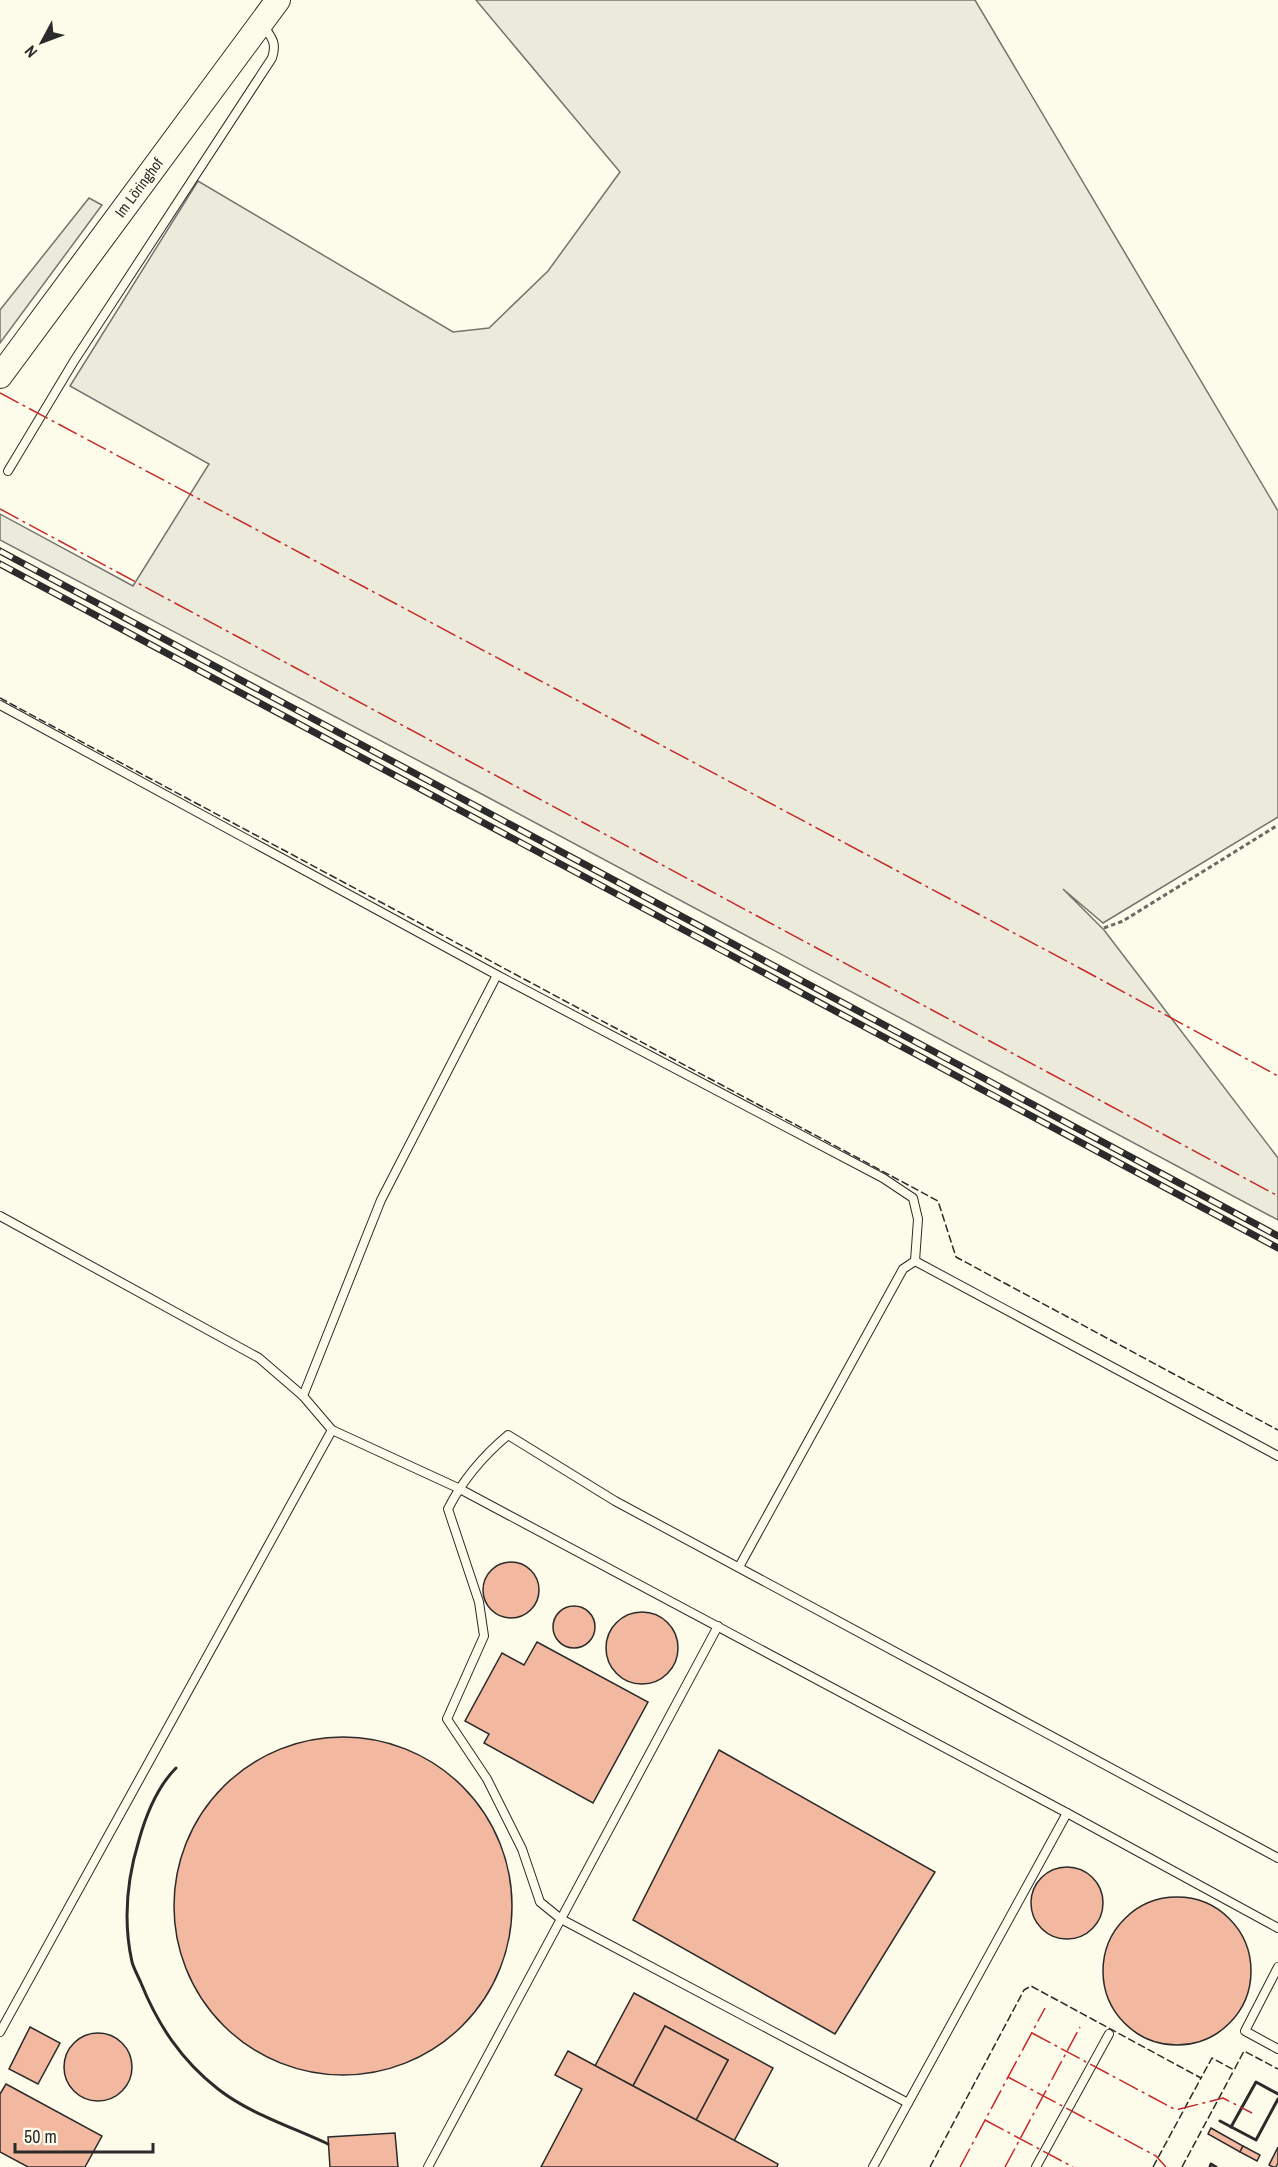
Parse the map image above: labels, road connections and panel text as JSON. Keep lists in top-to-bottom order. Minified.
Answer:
{"streets":{"street":["Im Löringhof"]},"scale_bar":"50 m","north":"bottom left"}
